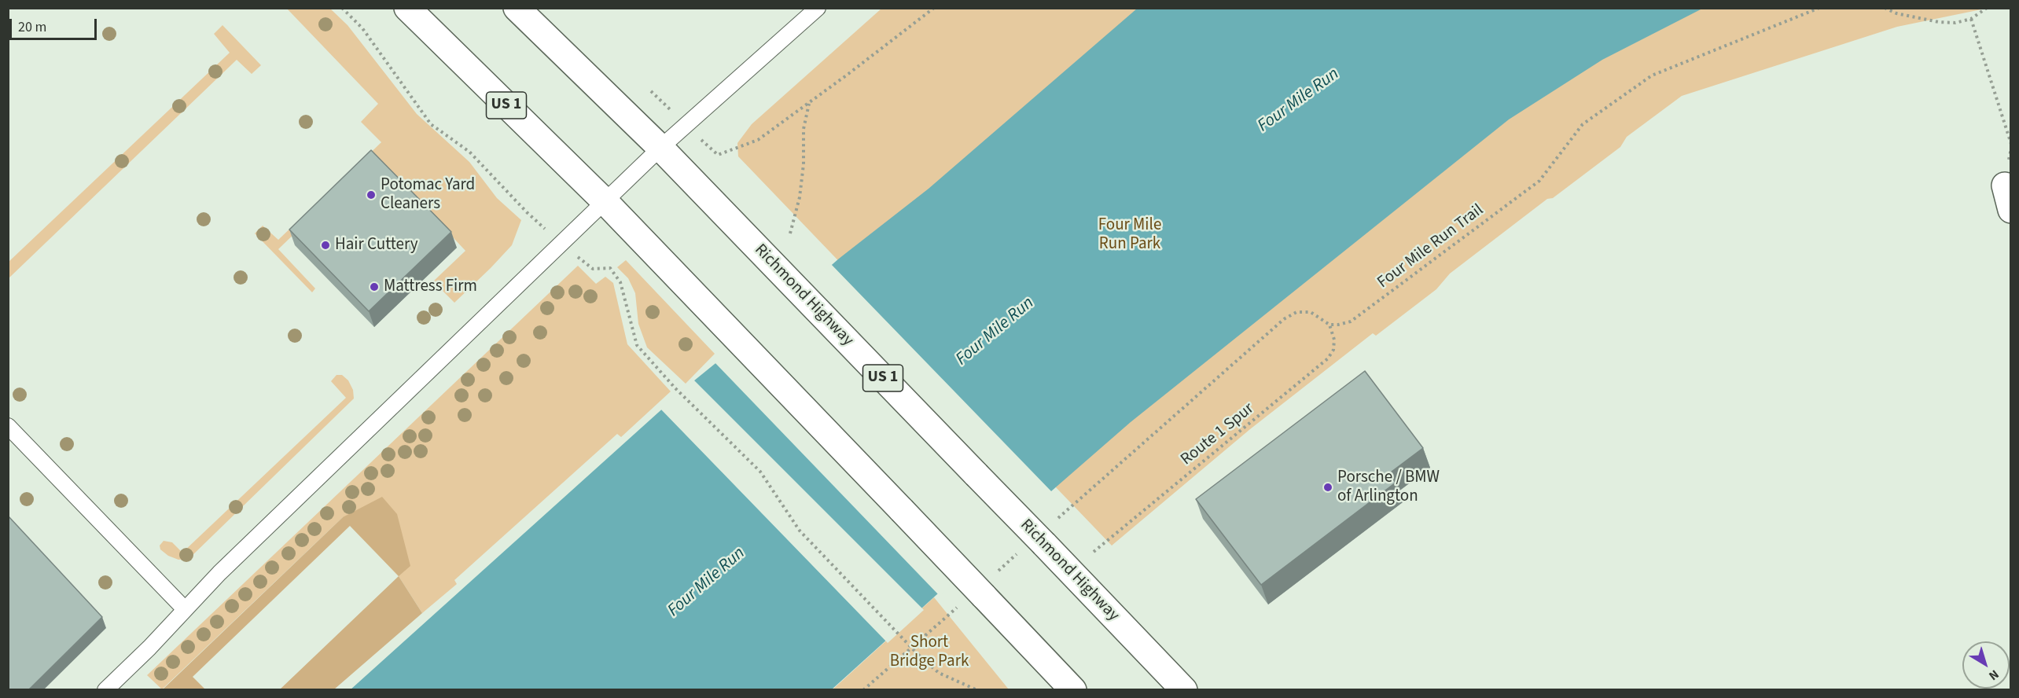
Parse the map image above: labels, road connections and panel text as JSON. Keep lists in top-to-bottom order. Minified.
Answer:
{"streets":{"highway":["US 1","Richmond Highway"],"path":["Four Mile Run Trail","Route 1 Spur"]},"crossings":[["Four Mile Run Trail","Route 1 Spur"]],"water":["Four Mile Run"],"parks":["Four Mile Run Park","Short Bridge Park"],"places":["Potomac Yard Cleaners","Hair Cuttery","Mattress Firm","Porsche / BMW of Arlington"],"scale_bar":"20 m","north":"bottom right"}
